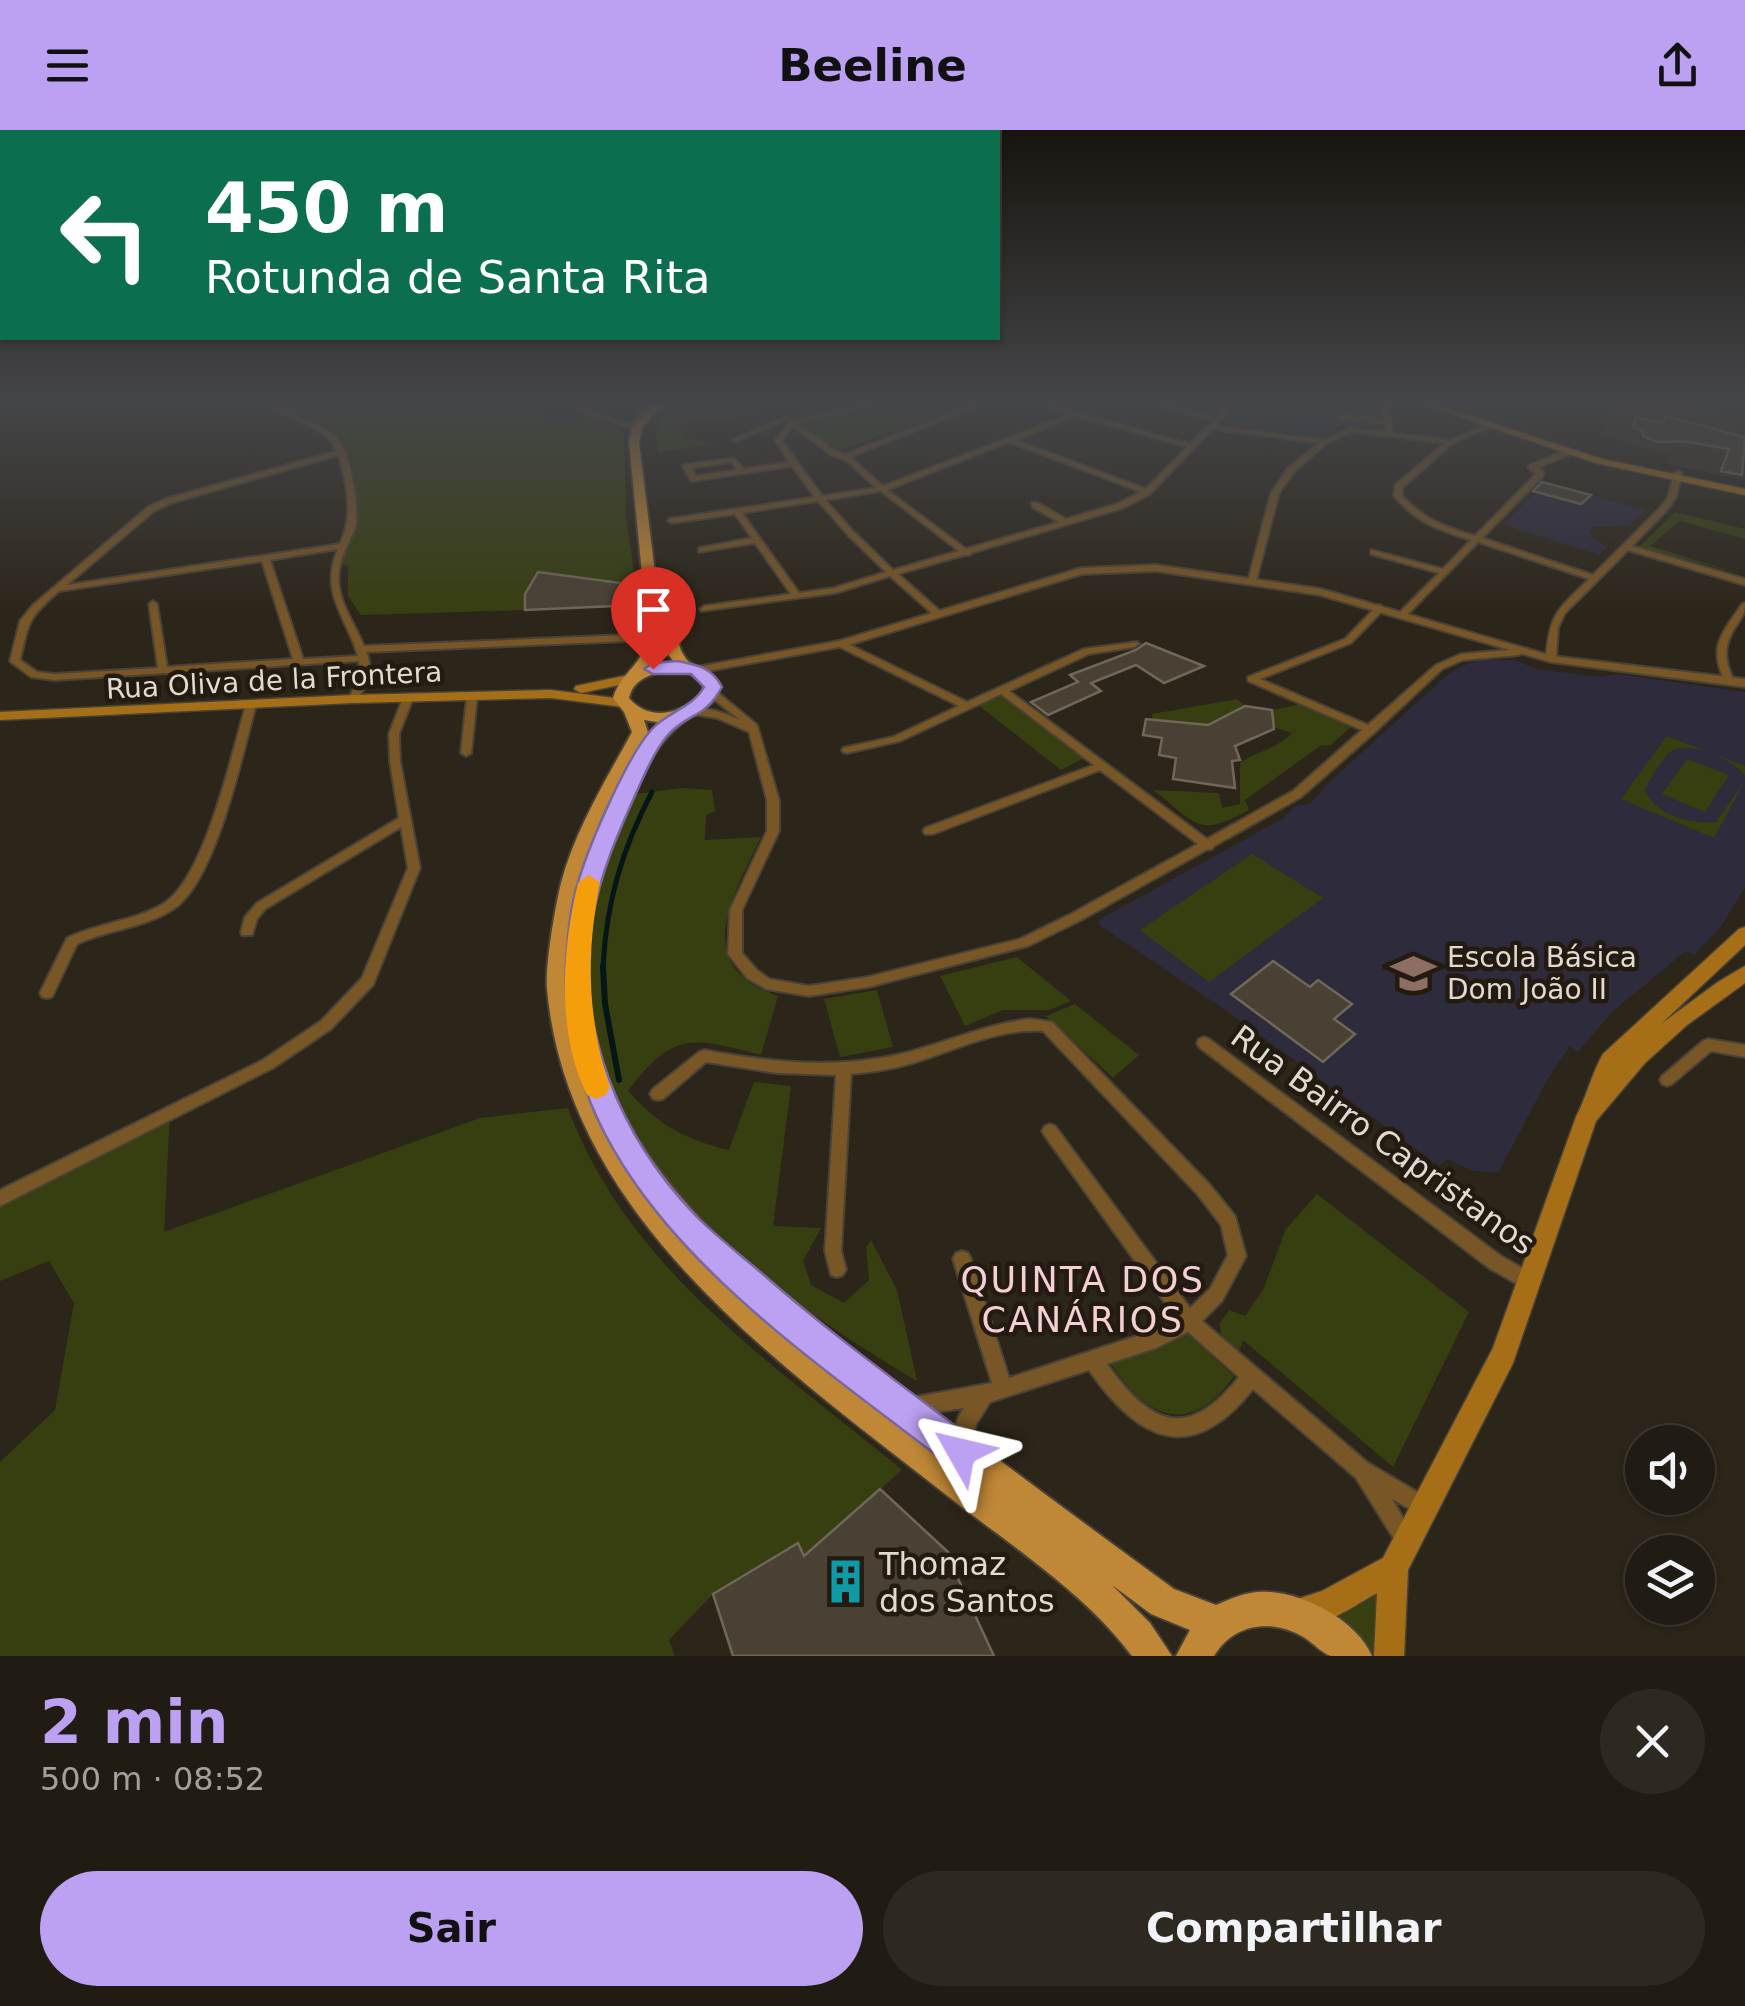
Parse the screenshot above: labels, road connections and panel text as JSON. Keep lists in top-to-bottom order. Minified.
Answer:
{"streets":{"main road":["Rua Oliva de la Frontera"],"street":["Rua Bairro Capristanos"]},"districts":["QUINTA DOS CANÁRIOS"],"places":{"school or university":["Escola Básica Dom João II"],"building":["Thomaz dos Santos"]},"page":{"header":"Beeline","turn":["450 m","Rotunda de Santa Rita"],"heading":["2 min","500 m · 08:52"],"buttons":["Sair","Compartilhar"]}}
